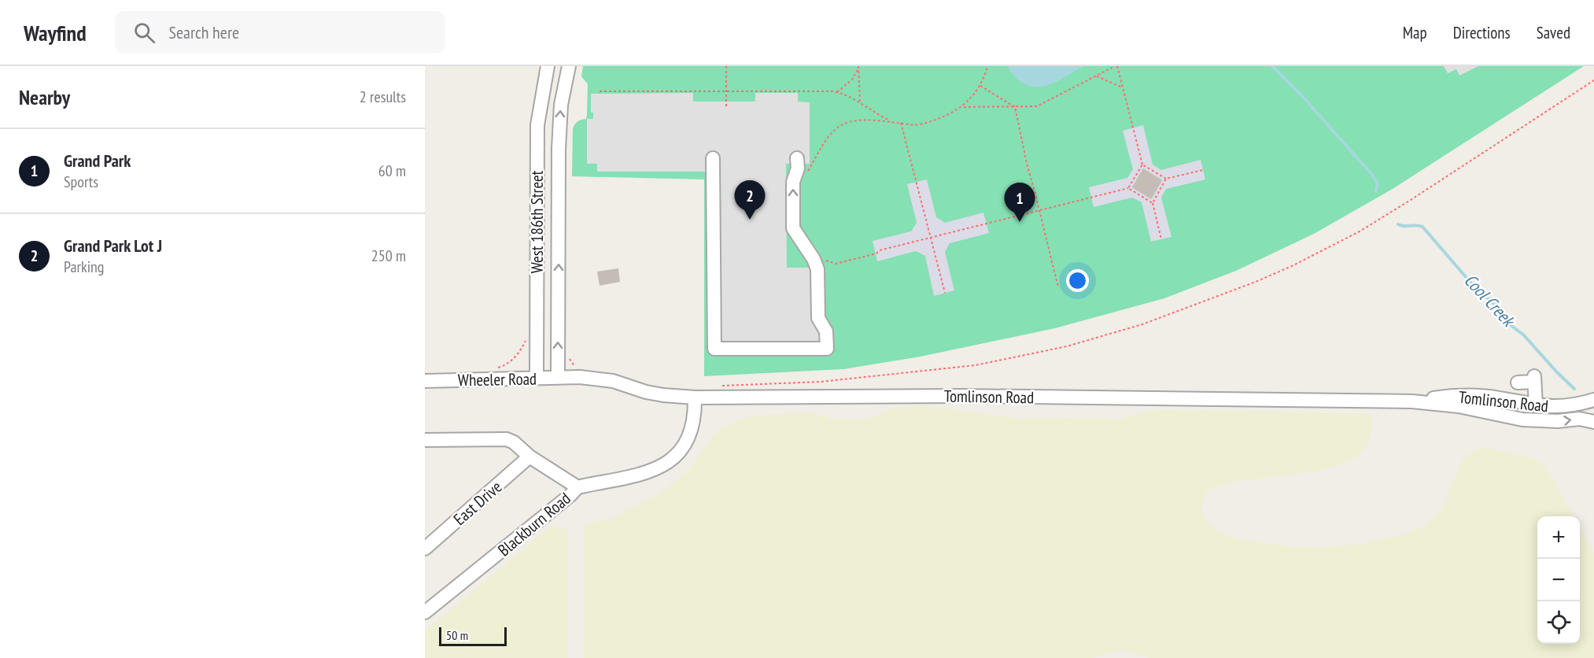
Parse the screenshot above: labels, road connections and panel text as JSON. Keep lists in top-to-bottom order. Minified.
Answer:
{"streets":{"street":["West 186th Street","Wheeler Road","Tomlinson Road","East Drive","Blackburn Road"]},"crossings":[["West 186th Street","Wheeler Road"],["West 186th Street","Tomlinson Road"],["Wheeler Road","Tomlinson Road"],["Tomlinson Road","Blackburn Road"]],"water":["Cool Creek"],"scale_bar":"50 m","page":{"header":"Wayfind","search":"Search here","nav":["Map","Directions","Saved"],"heading":["Nearby","2 results"],"list":[{"mark":"1","name":"Grand Park","note":"Sports","value":"60 m"},{"mark":"2","name":"Grand Park Lot J","note":"Parking","value":"250 m"}],"pins":["2","1"],"map_buttons":["+","−"],"scale":"50 m"}}
